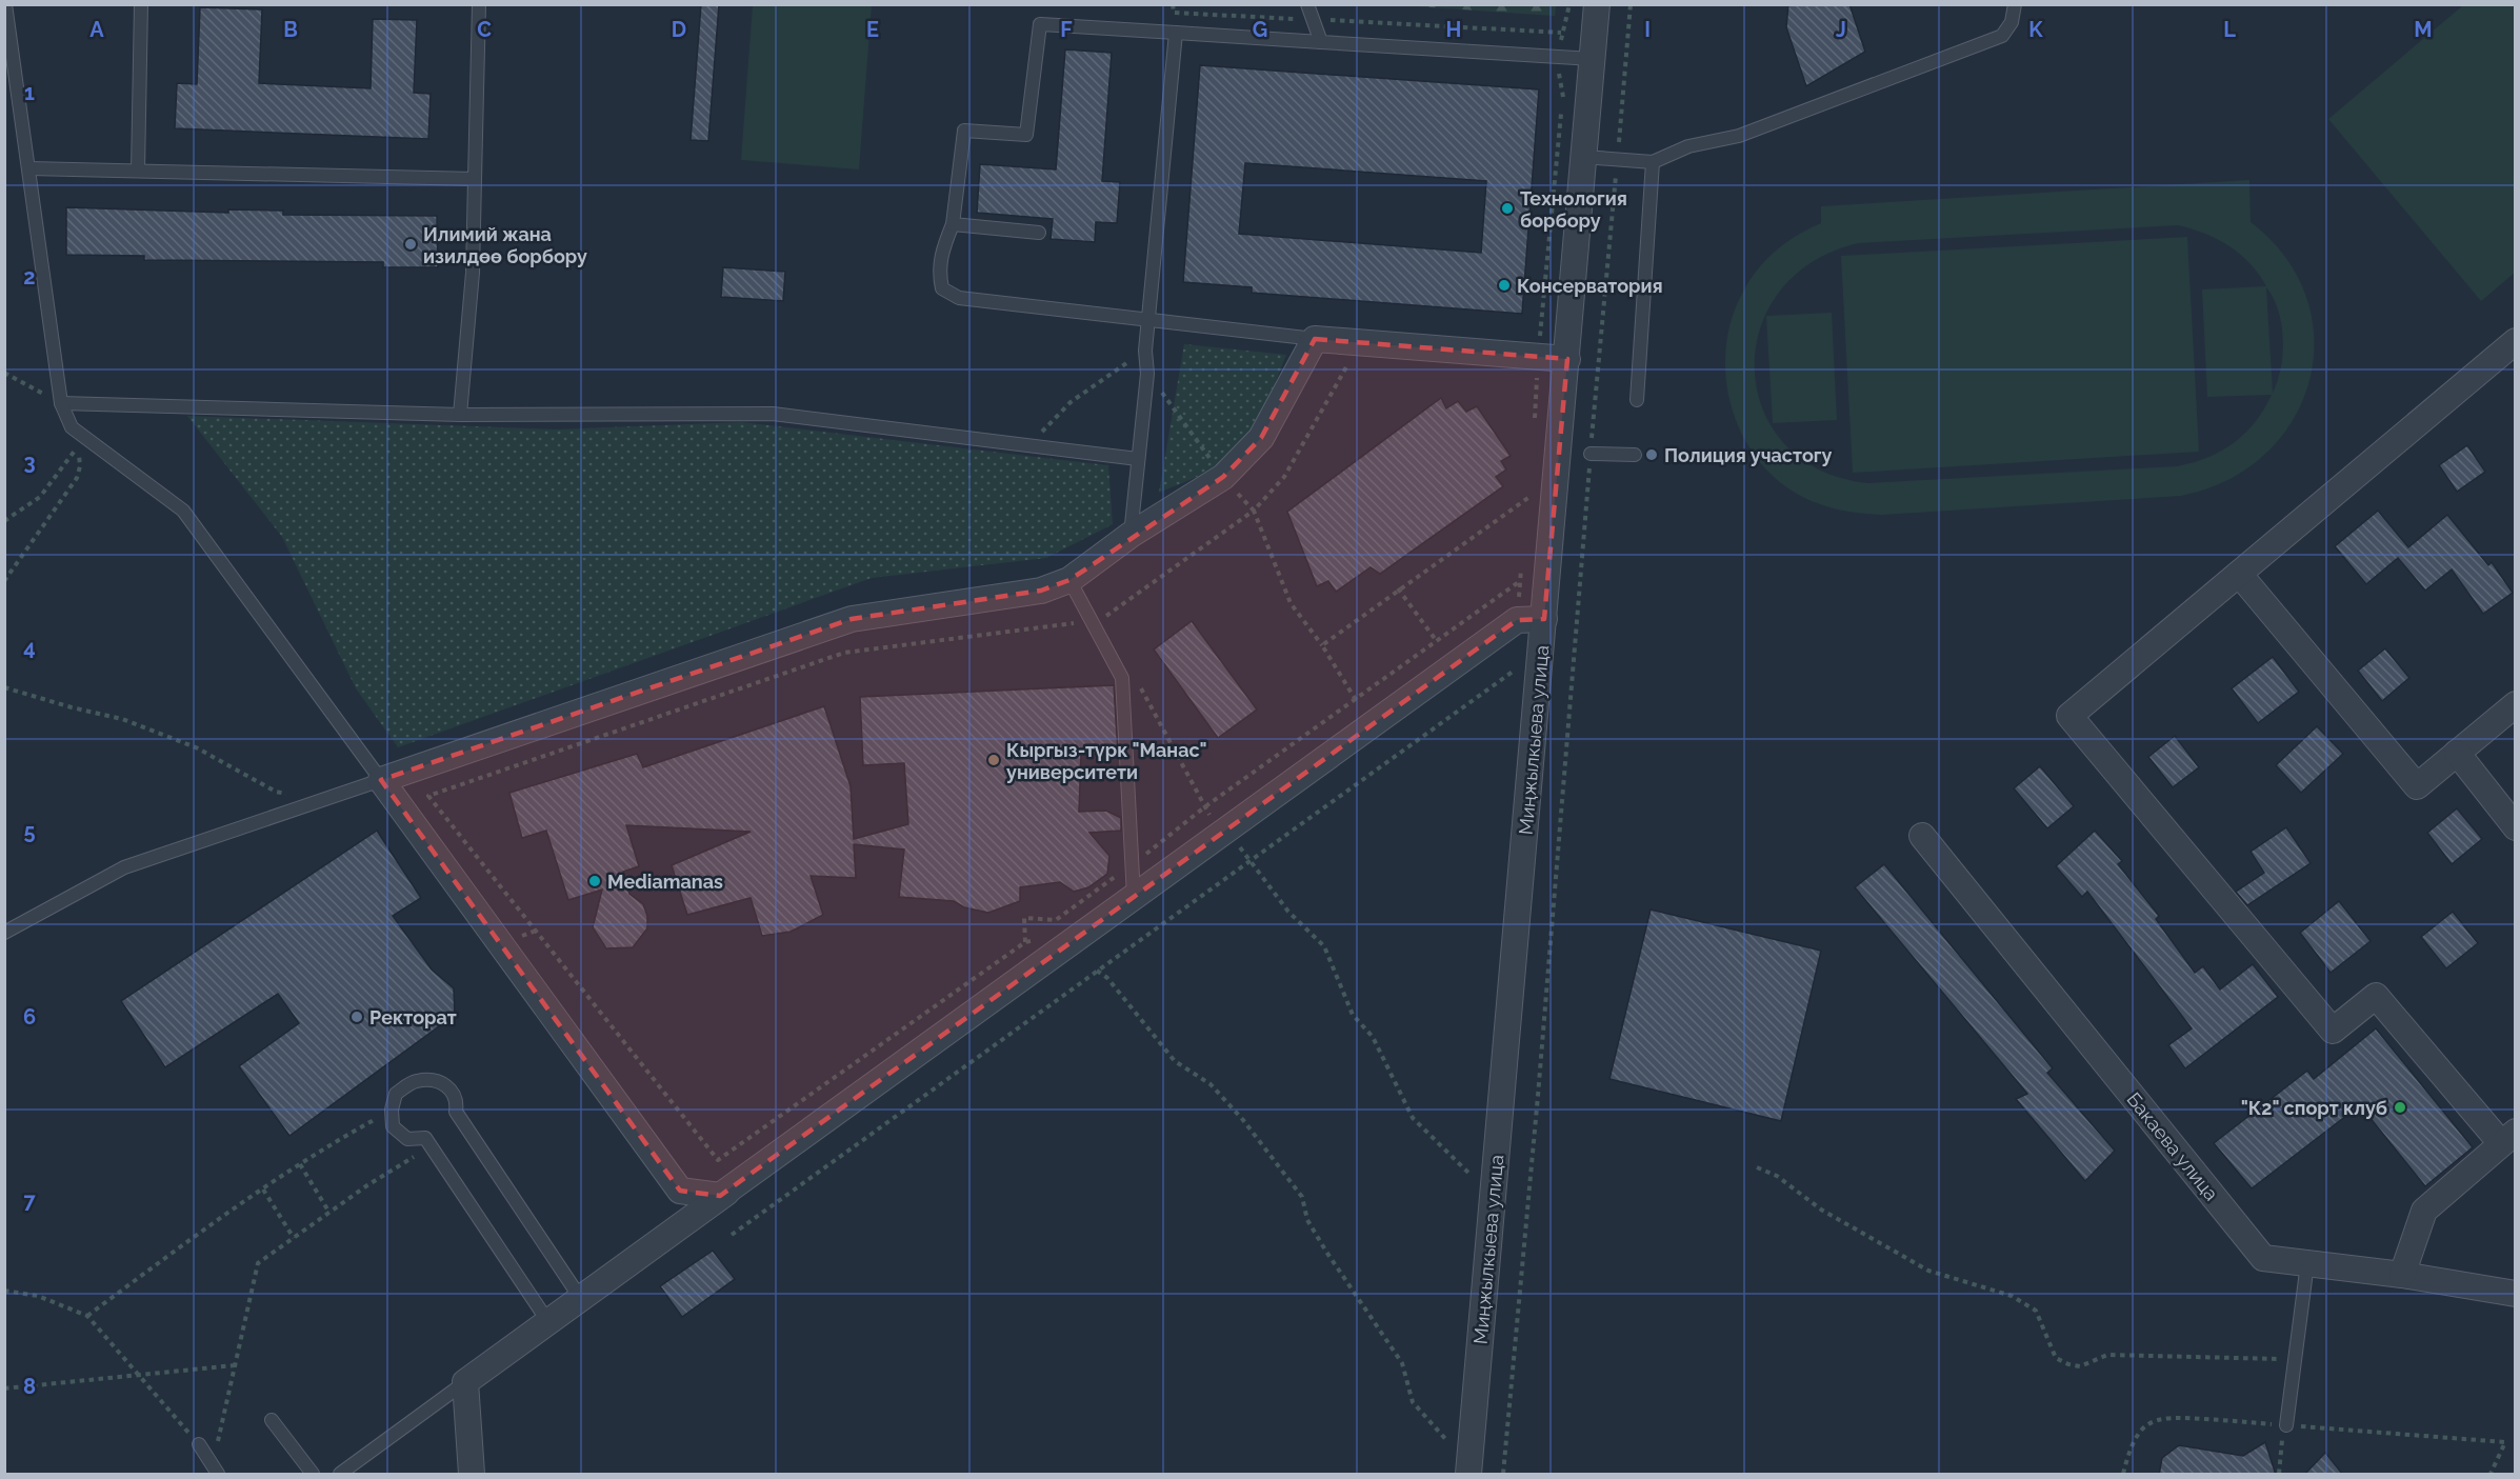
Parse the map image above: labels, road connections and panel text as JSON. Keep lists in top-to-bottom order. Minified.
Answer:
{"streets":{"street":["Миңжылкыева улица","Бакаева улица"]},"places":["Технология борбору","Илимий жана изилдөө борбору","Консерватория","Полиция участогу","Кыргыз-түрк \"Манас\" университети","Mediamanas","Ректорат","\"К2\" спорт клуб"],"grid":{"columns":["A","B","C","D","E","F","G","H","I","J","K","L","M"],"rows":["1","2","3","4","5","6","7","8"]}}
